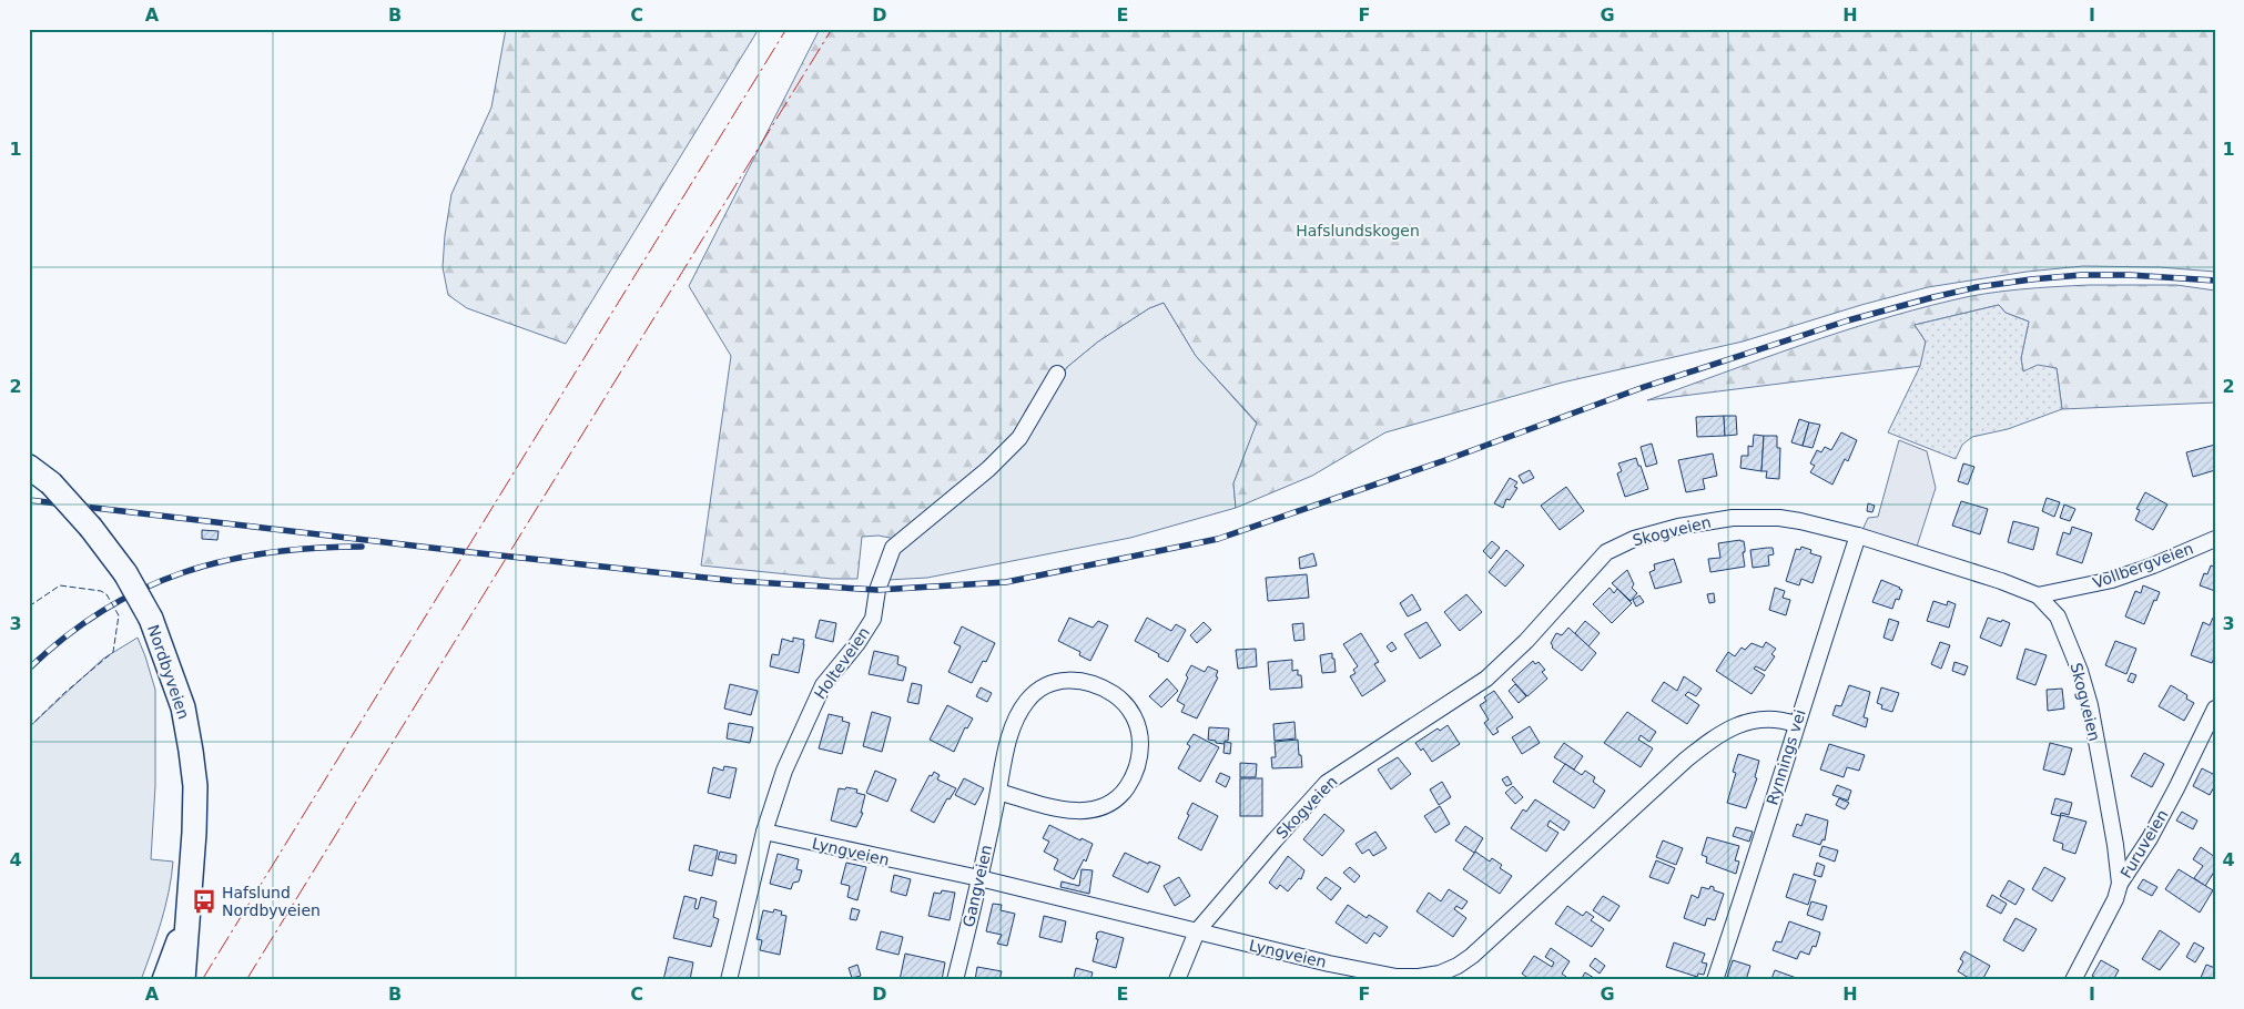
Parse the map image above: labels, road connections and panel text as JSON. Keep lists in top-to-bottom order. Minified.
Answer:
{"streets":{"main road":["Nordbyveien"],"street":["Skogveien","Vollbergveien","Holteveien","Rynnings vei","Furuveien","Lyngveien","Gangveien"]},"crossings":[["Skogveien","Vollbergveien"],["Skogveien","Rynnings vei"],["Skogveien","Furuveien"],["Skogveien","Lyngveien"],["Holteveien","Lyngveien"],["Rynnings vei","Lyngveien"],["Lyngveien","Gangveien"]],"parks":["Hafslundskogen"],"places":{"bus stop":["Hafslund Nordbyveien"]},"grid":{"columns":["A","B","C","D","E","F","G","H","I"],"rows":["1","2","3","4"]}}
